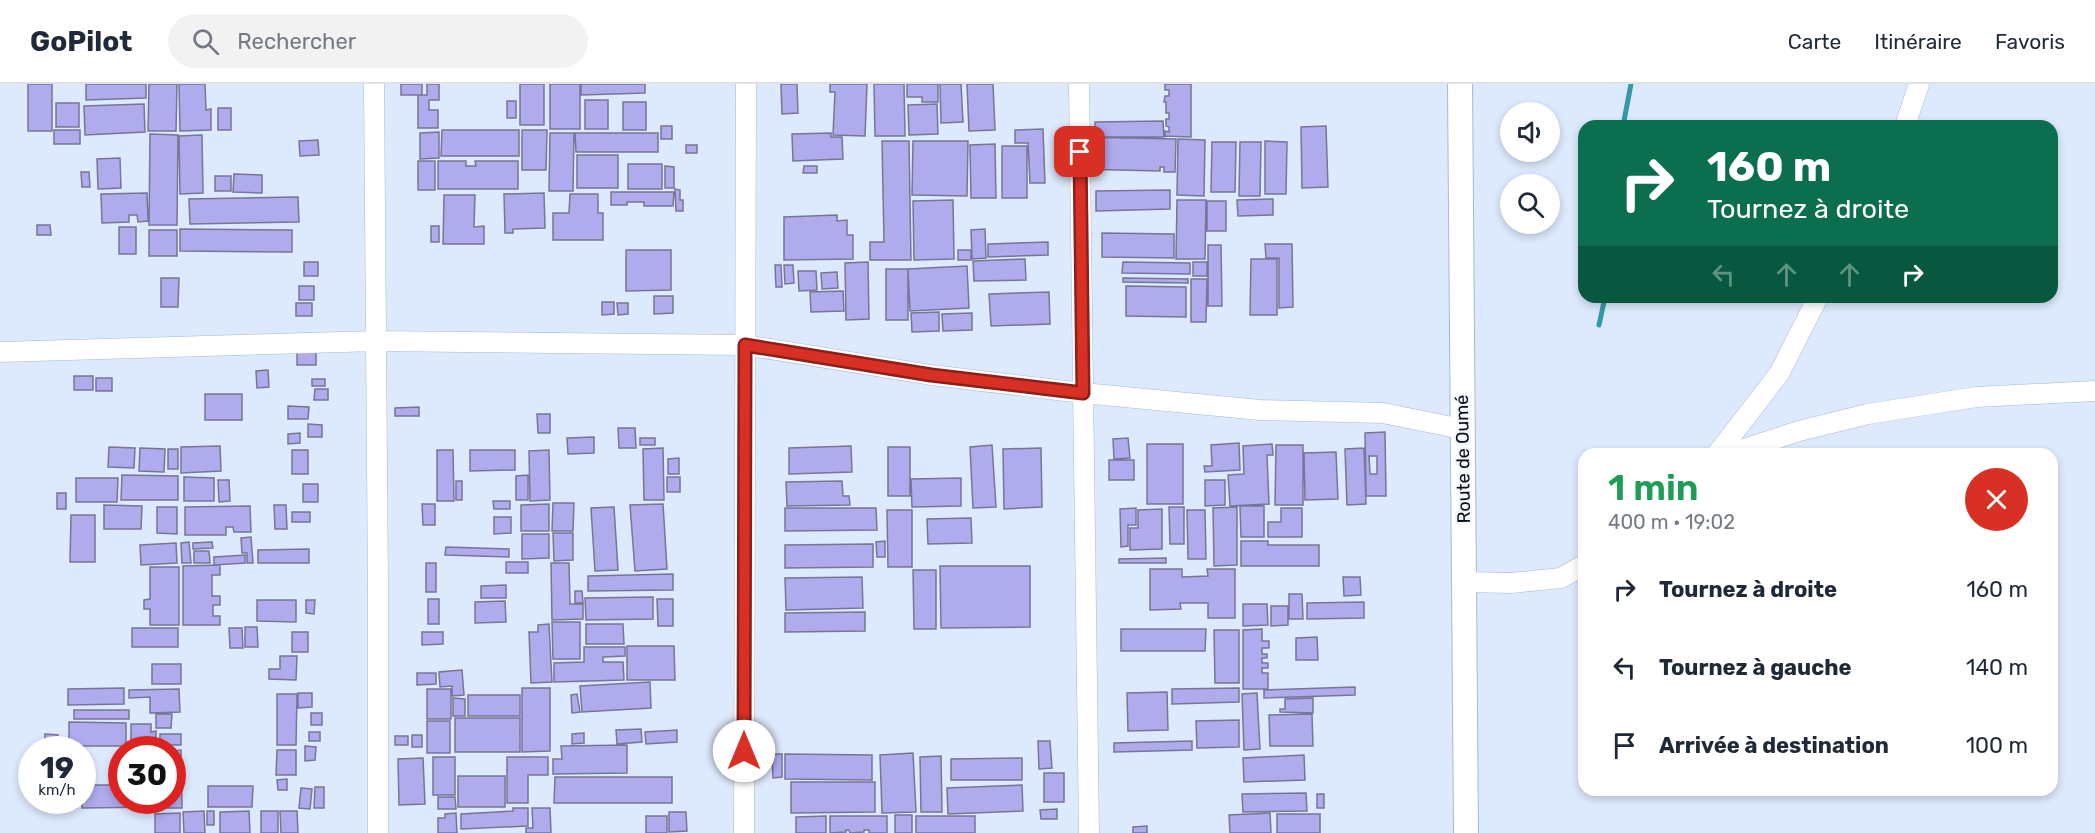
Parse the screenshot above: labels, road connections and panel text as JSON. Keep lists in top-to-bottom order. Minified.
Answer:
{"streets":{"street":["Route de Oumé"]},"page":{"header":"GoPilot","search":"Rechercher","nav":["Carte","Itinéraire","Favoris"],"turn":["160 m","Tournez à droite"],"heading":["1 min","400 m · 19:02"],"list":[{"name":"Tournez à droite","value":"160 m"},{"name":"Tournez à gauche","value":"140 m"},{"name":"Arrivée à destination","value":"100 m"}],"speed":"19 km/h","limit":"30"}}
